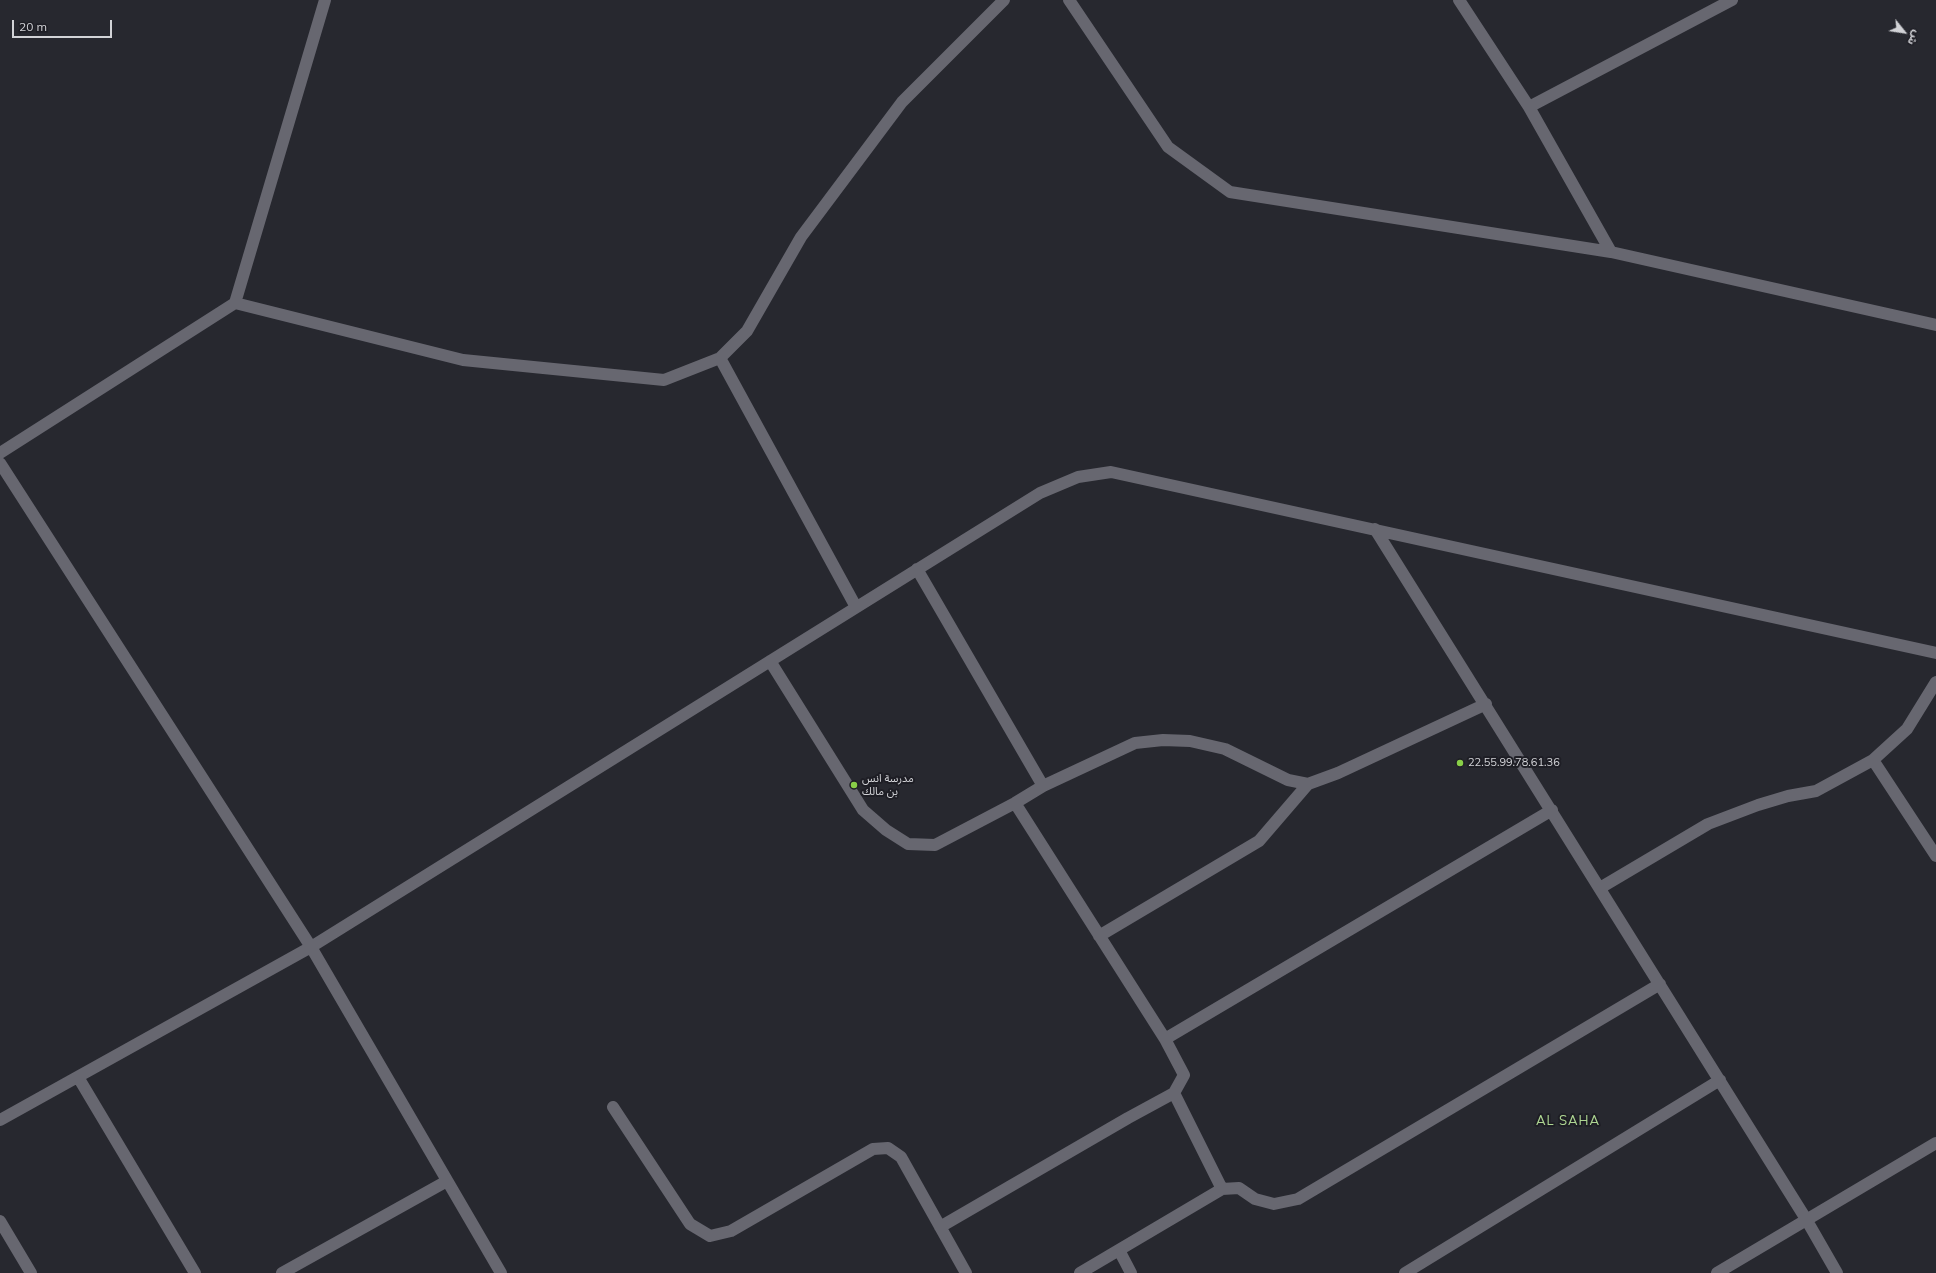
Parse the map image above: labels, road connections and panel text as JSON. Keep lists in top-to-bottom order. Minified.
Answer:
{"districts":["AL SAHA"],"places":["22.55.99.78.61.36","مدرسة انس بن مالك"],"scale_bar":"20 m","north":"bottom right"}
